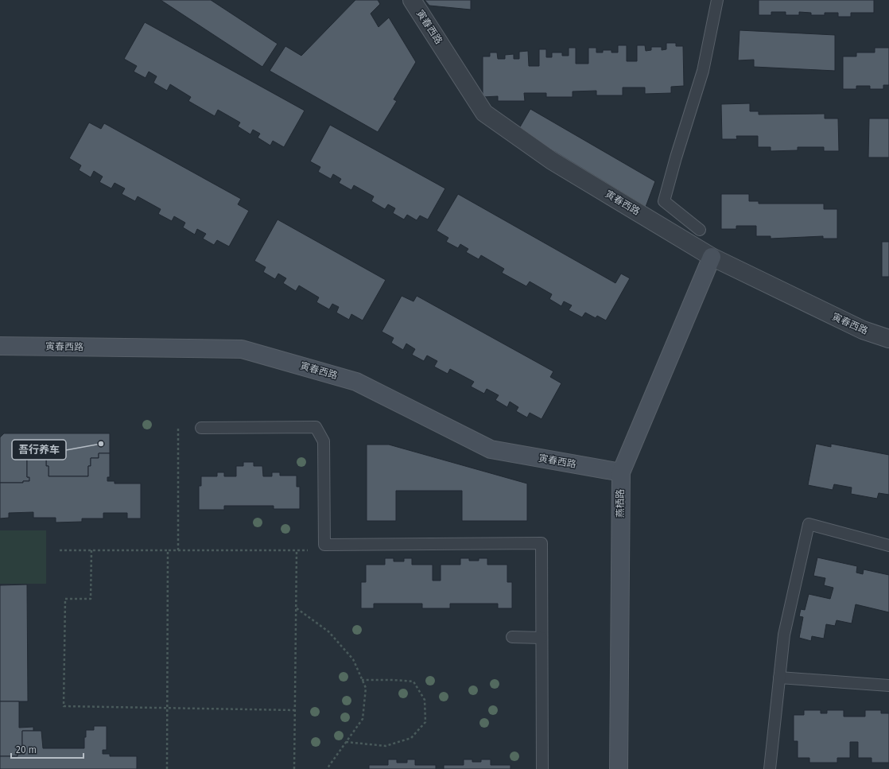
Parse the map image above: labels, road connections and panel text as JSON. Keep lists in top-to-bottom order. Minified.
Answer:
{"streets":{"street":["寅春西路","燕栖路"]},"crossings":[["寅春西路","燕栖路"]],"places":["吾行养车"],"scale_bar":"20 m"}
